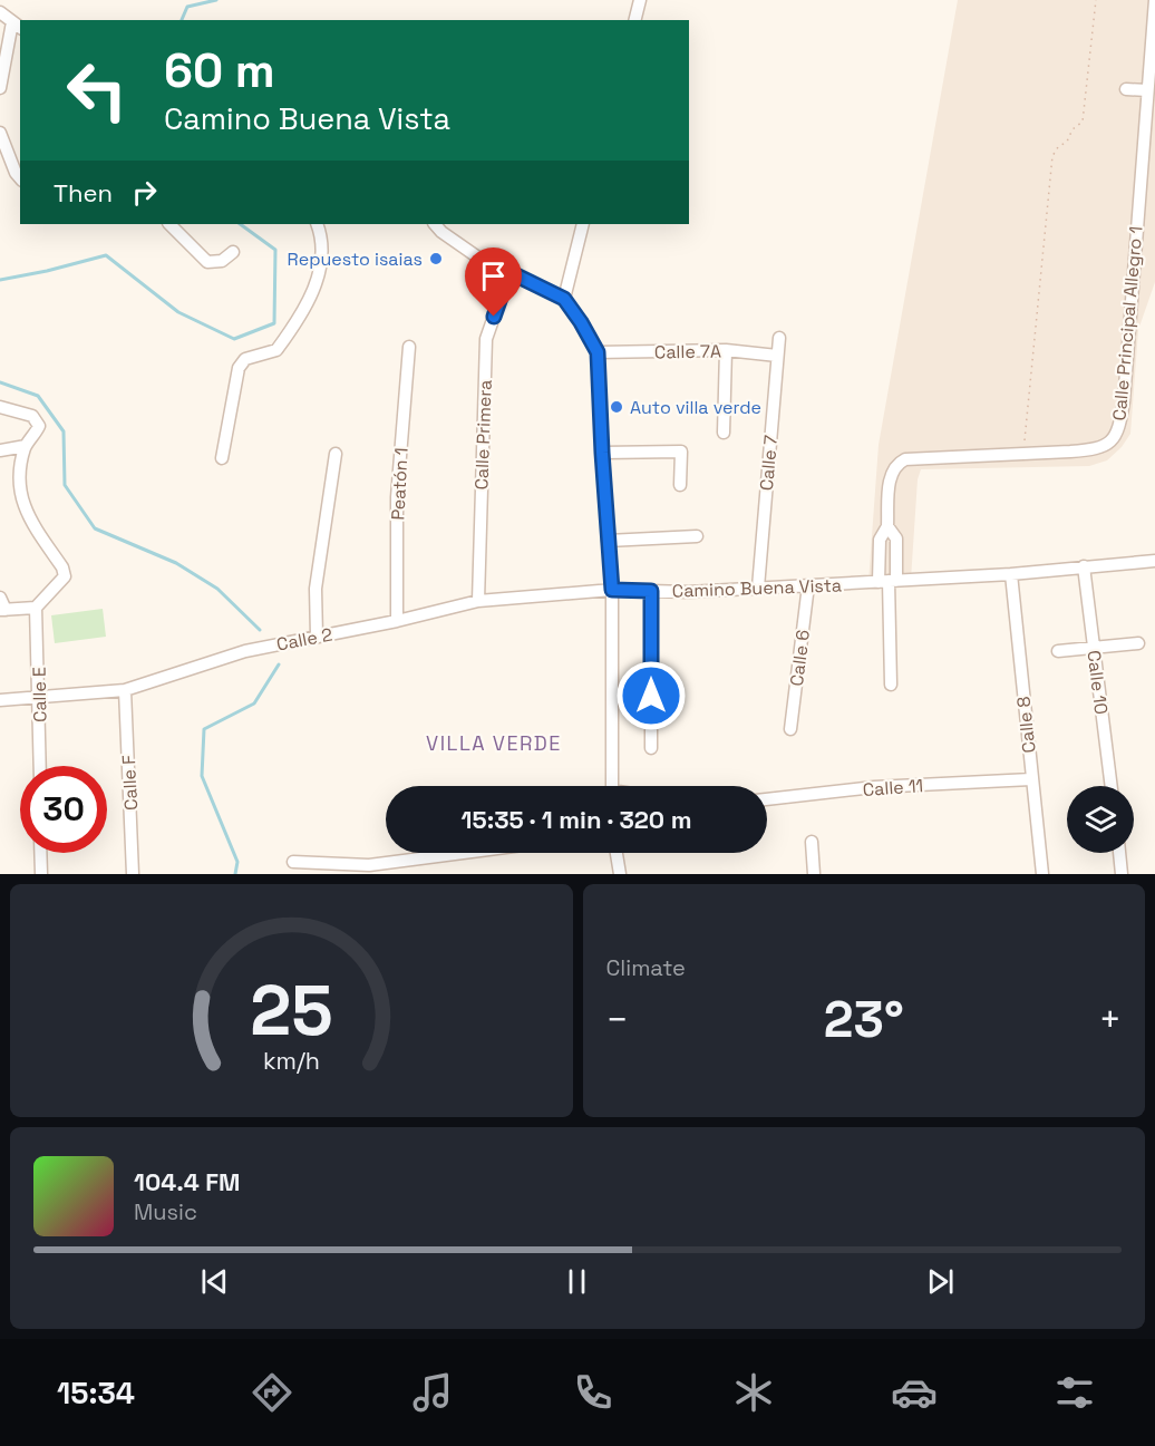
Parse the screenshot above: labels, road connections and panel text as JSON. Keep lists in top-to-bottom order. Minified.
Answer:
{"streets":{"street":["Calle Principal Allegro 1","Calle 7A","Calle Primera","Calle 7","Peatón 1","Camino Buena Vista","Calle 2","Calle 6","Calle 10","Calle E","Calle 8","Calle F","Calle 11"]},"crossings":[["Calle Principal Allegro 1","Camino Buena Vista"],["Calle 7A","Calle 7"],["Calle Primera","Calle 2"],["Calle 7","Camino Buena Vista"],["Peatón 1","Calle 2"],["Camino Buena Vista","Calle 2"],["Camino Buena Vista","Calle 6"],["Camino Buena Vista","Calle 10"],["Camino Buena Vista","Calle 8"],["Calle 2","Calle E"],["Calle 2","Calle F"],["Calle 8","Calle 11"]],"districts":["VILLA VERDE"],"places":["Repuesto isaias","Auto villa verde"],"page":{"turn":["60 m","Camino Buena Vista"],"then":"Then","limit":"30","trip":"15:35 · 1 min · 320 m","tile":"Climate","heat":["−","23°","+"],"song":["104.4 FM","Music"],"tabs":"15:34","gauge":["25","km/h"]}}
